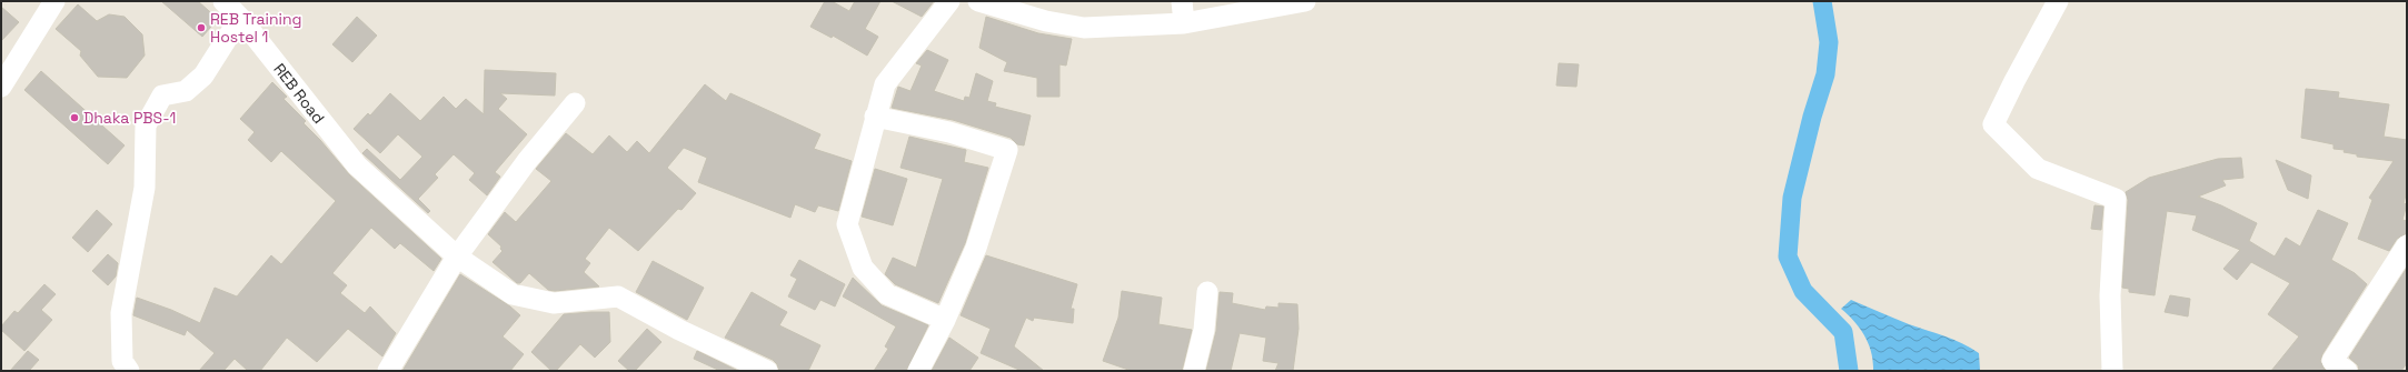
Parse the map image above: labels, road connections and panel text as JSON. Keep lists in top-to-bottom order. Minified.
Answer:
{"streets":{"street":["REB Road"]},"places":["REB Training Hostel 1","Dhaka PBS-1"]}
